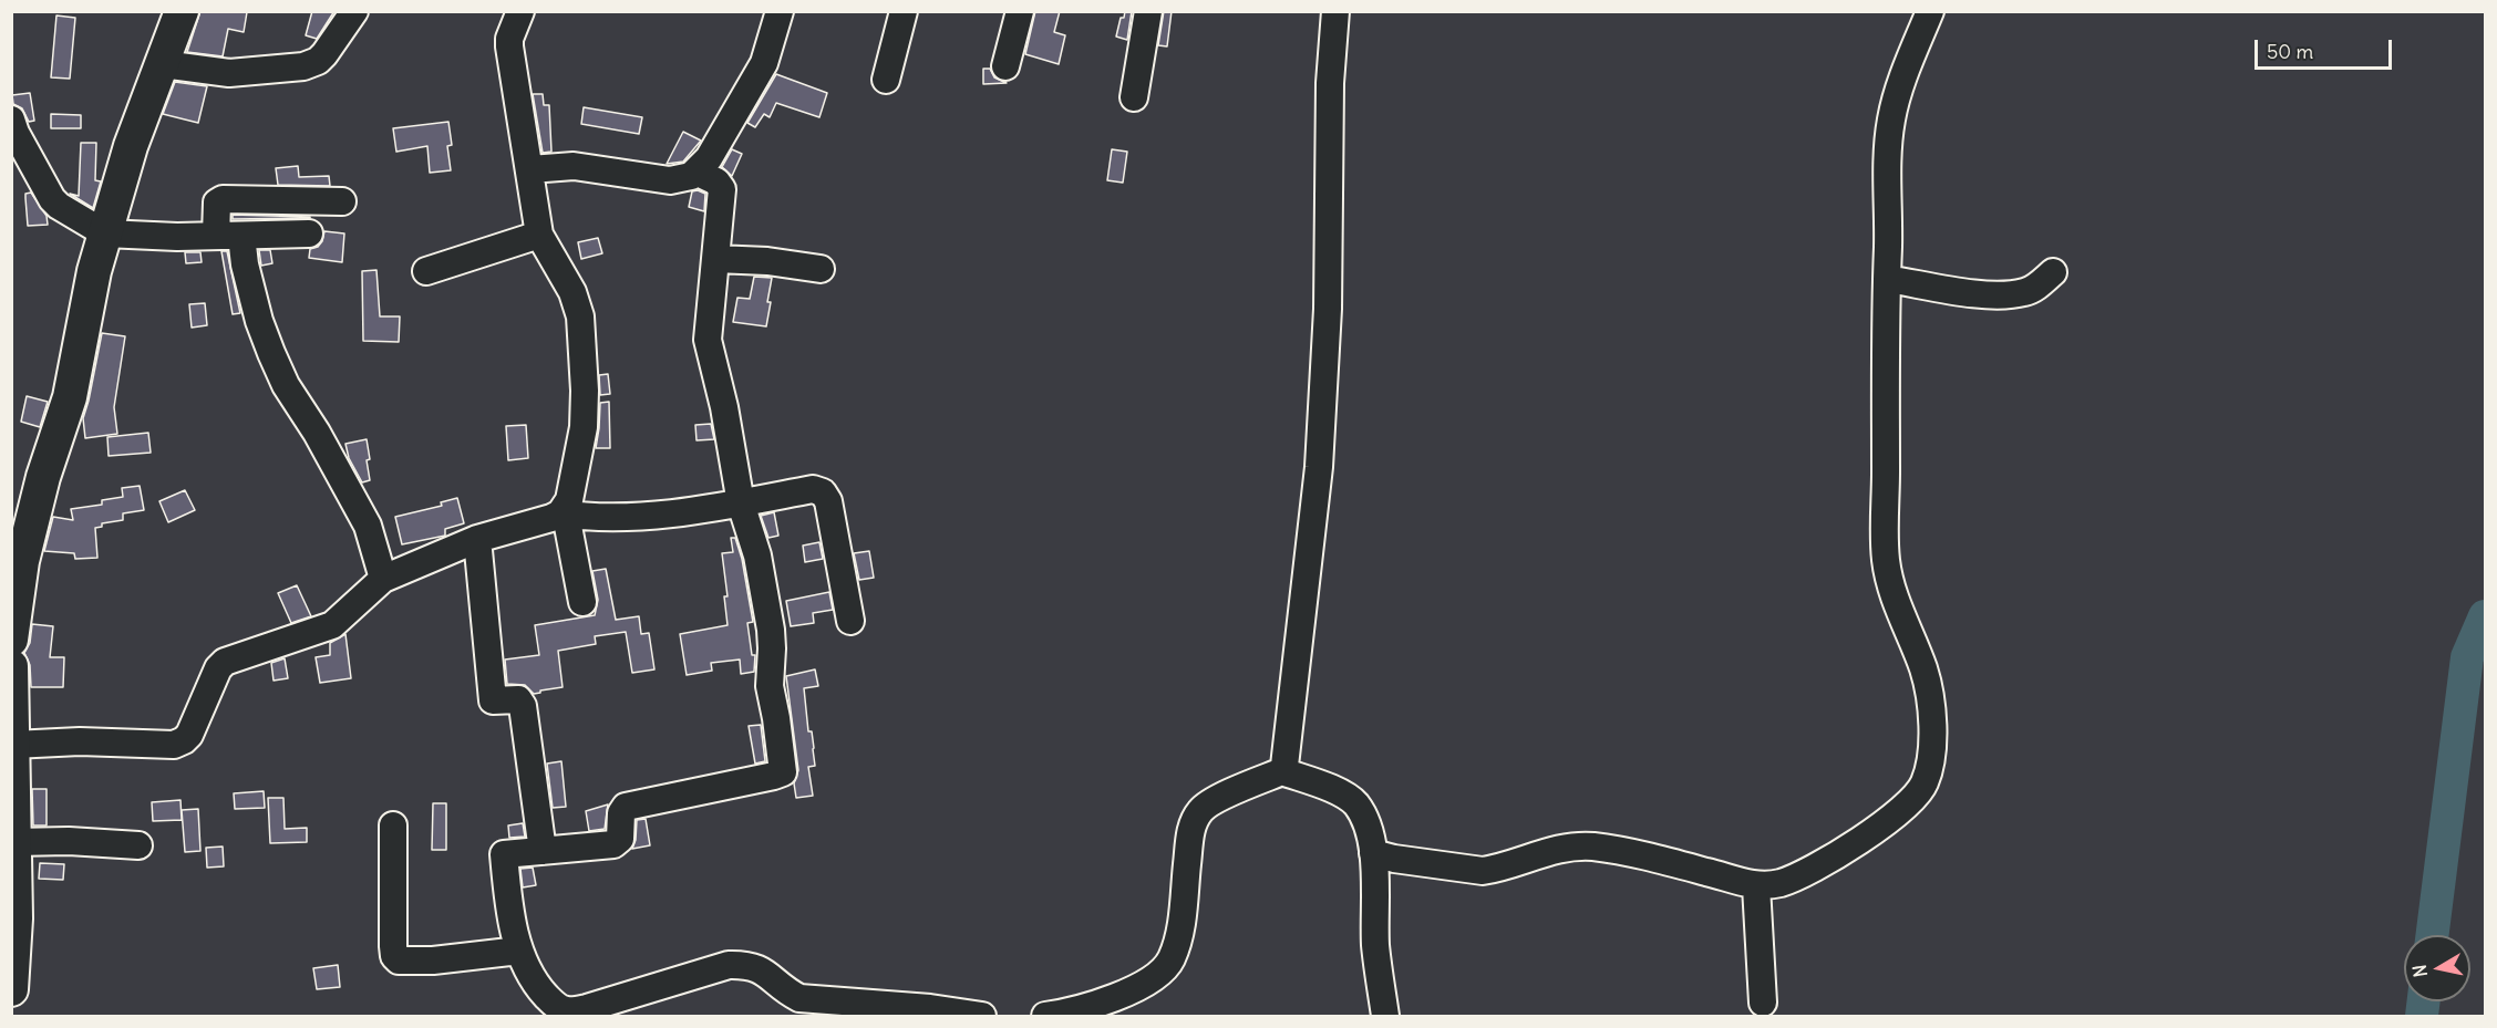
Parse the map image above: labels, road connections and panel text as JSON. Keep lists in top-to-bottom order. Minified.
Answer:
{"scale_bar":"50 m","north":"left"}
